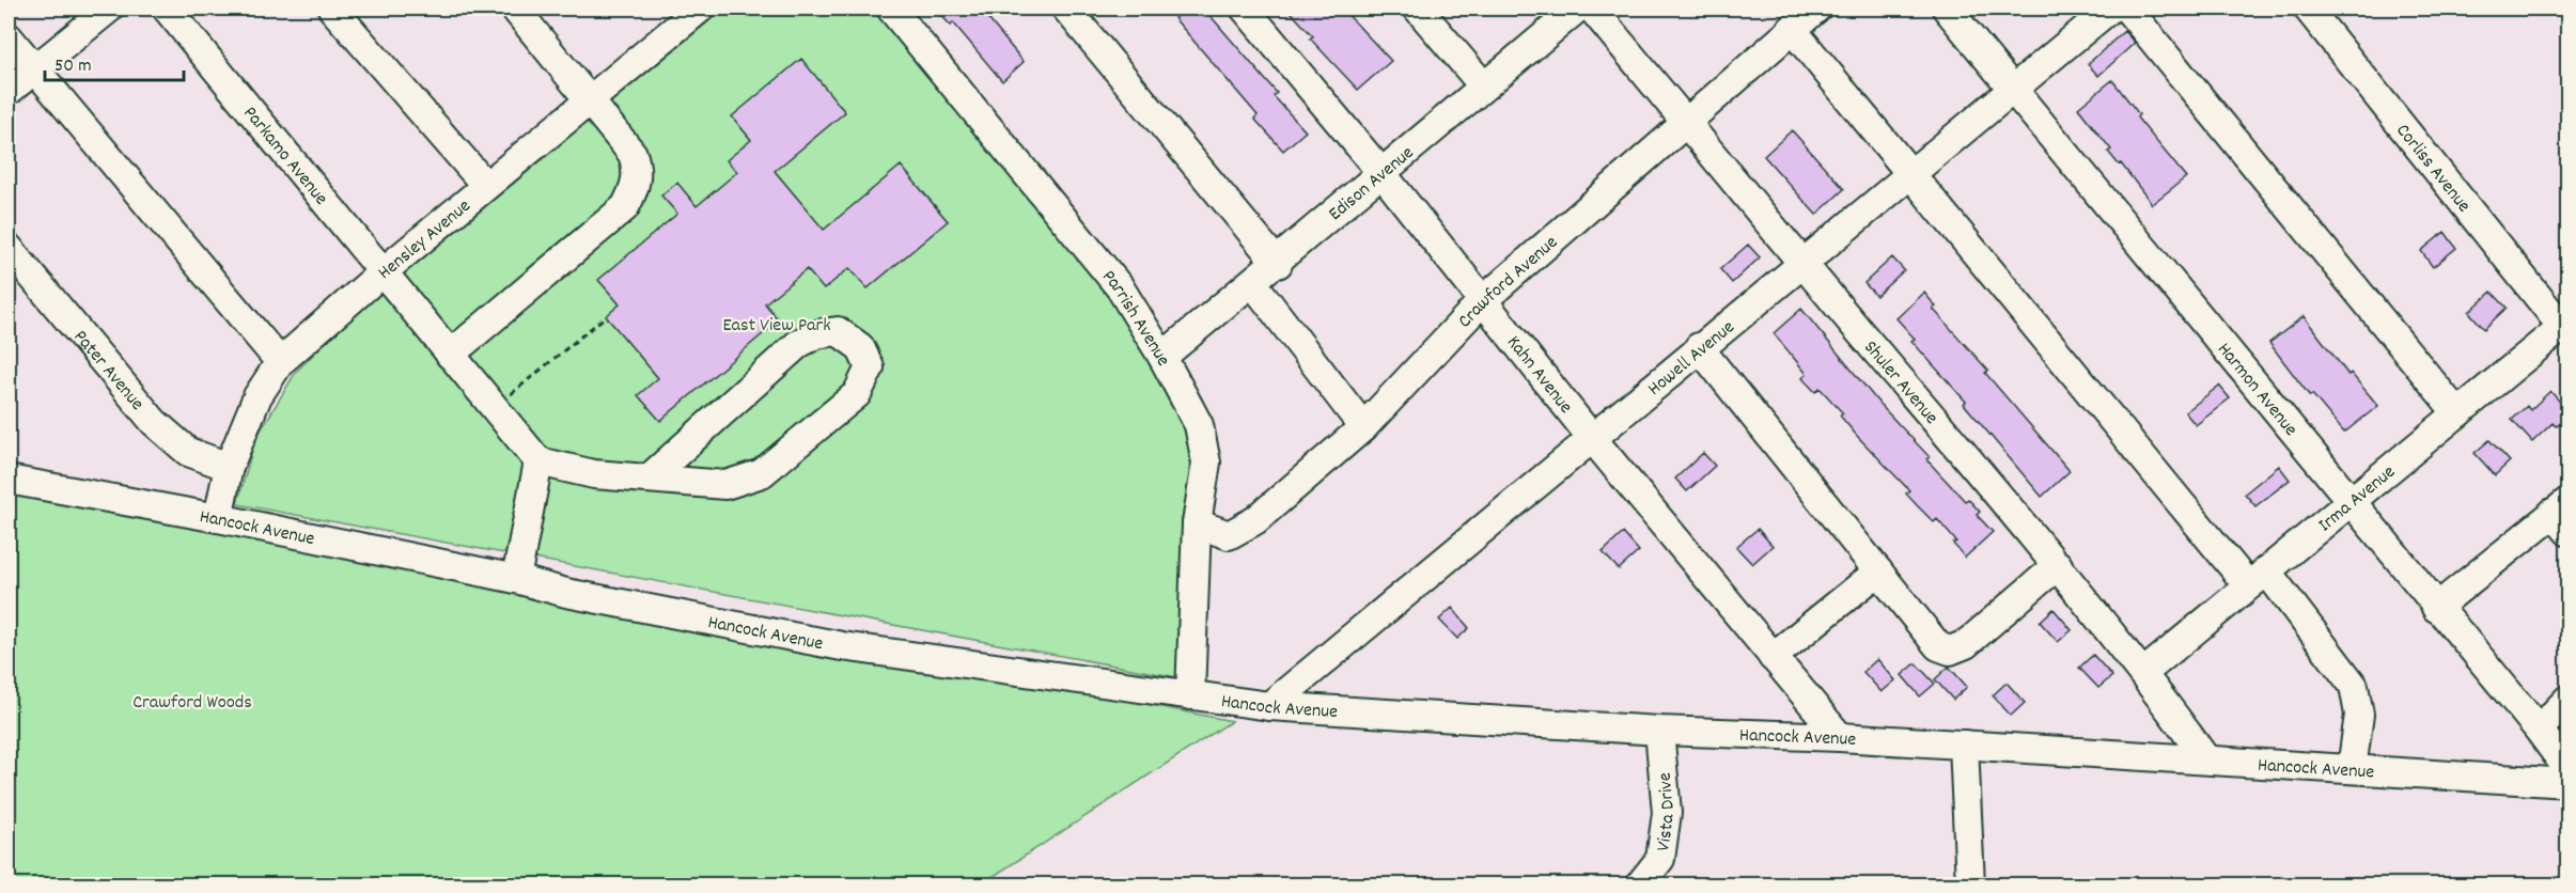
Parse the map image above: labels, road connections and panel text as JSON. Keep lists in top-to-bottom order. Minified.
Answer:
{"streets":{"street":["Parkamo Avenue","Corliss Avenue","Edison Avenue","Hensley Avenue","Crawford Avenue","Parrish Avenue","Howell Avenue","Pater Avenue","Kahn Avenue","Shuler Avenue","Harmon Avenue","Irma Avenue","Hancock Avenue","Vista Drive"]},"crossings":[["Parkamo Avenue","Hensley Avenue"],["Corliss Avenue","Irma Avenue"],["Edison Avenue","Parrish Avenue"],["Edison Avenue","Kahn Avenue"],["Hensley Avenue","Pater Avenue"],["Hensley Avenue","Hancock Avenue"],["Crawford Avenue","Parrish Avenue"],["Crawford Avenue","Kahn Avenue"],["Crawford Avenue","Shuler Avenue"],["Parrish Avenue","Hancock Avenue"],["Howell Avenue","Kahn Avenue"],["Howell Avenue","Shuler Avenue"],["Howell Avenue","Harmon Avenue"],["Howell Avenue","Hancock Avenue"],["Kahn Avenue","Hancock Avenue"],["Shuler Avenue","Irma Avenue"],["Shuler Avenue","Hancock Avenue"],["Harmon Avenue","Irma Avenue"],["Hancock Avenue","Vista Drive"]],"parks":["East View Park","Crawford Woods"],"scale_bar":"50 m"}
